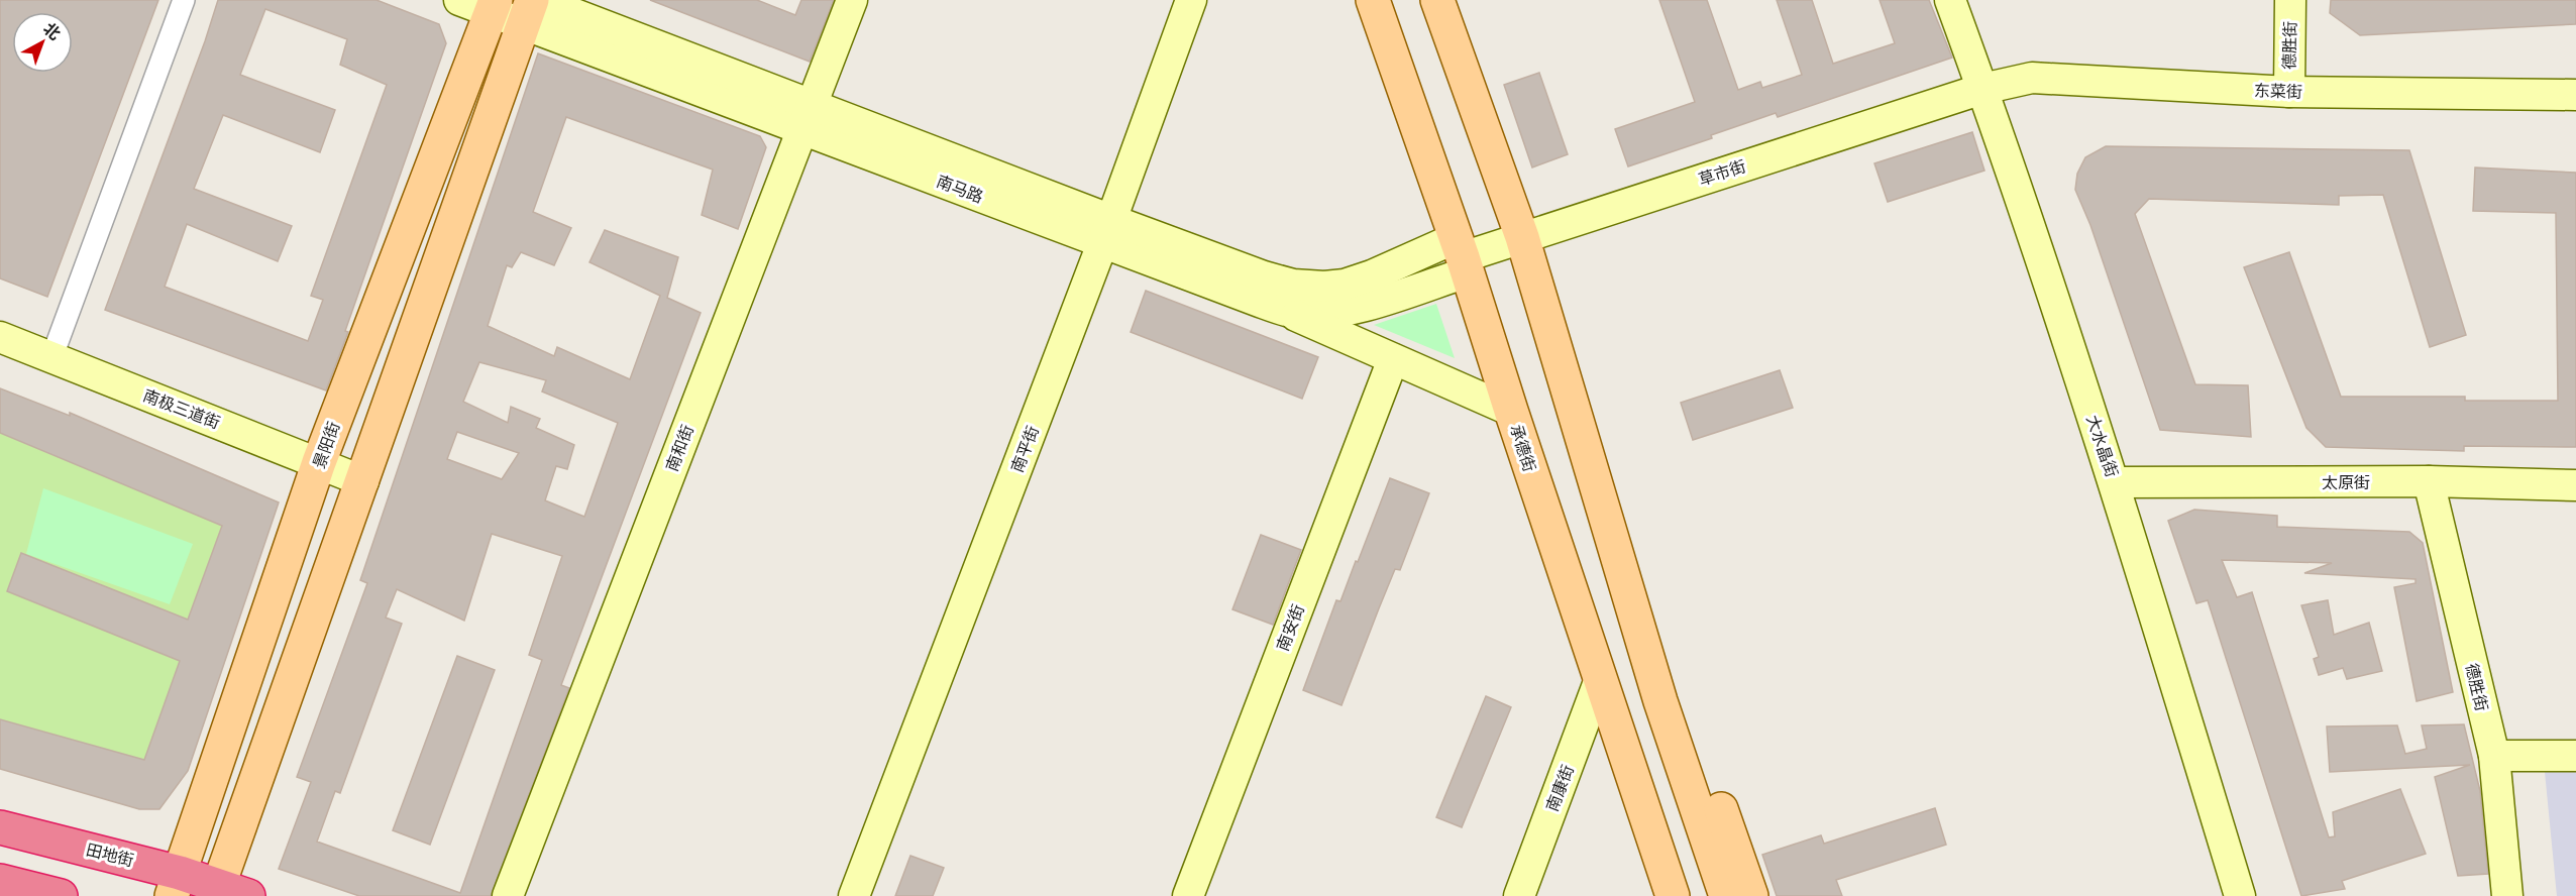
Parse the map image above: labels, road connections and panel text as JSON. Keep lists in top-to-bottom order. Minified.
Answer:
{"streets":{"highway":["田地街"],"main road":["景阳街","承德街"],"street":["德胜街","东菜街","草市街","南马路","南极三道街","大水晶街","南和街","南平街","太原街","南安街","南康街"]},"crossings":[["德胜街","东菜街"],["德胜街","太原街"],["东菜街","草市街"],["东菜街","大水晶街"],["草市街","南马路"],["草市街","大水晶街"],["草市街","承德街"],["南马路","景阳街"],["南马路","南和街"],["南马路","承德街"],["南马路","南平街"],["南极三道街","景阳街"],["景阳街","田地街"],["大水晶街","太原街"],["承德街","南康街"]],"north":"top right"}
